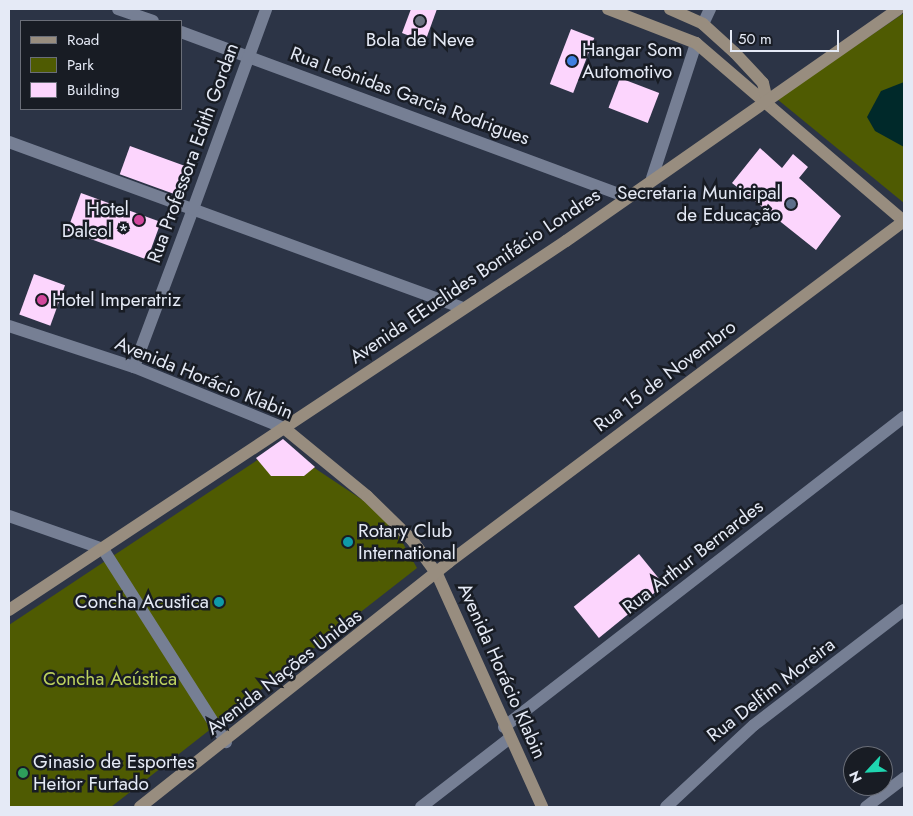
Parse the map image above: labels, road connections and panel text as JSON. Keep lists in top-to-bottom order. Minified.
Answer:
{"streets":{"main road":["Avenida EEuclides Bonifácio Londres","Rua 15 de Novembro","Avenida Horácio Klabin","Avenida Nações Unidas"],"street":["Rua Leônidas Garcia Rodrigues","Rua Professora Edith Gordan","Rua Arthur Bernardes","Rua Delfim Moreira"]},"crossings":[["Rua Leônidas Garcia Rodrigues","Rua Professora Edith Gordan"],["Rua Leônidas Garcia Rodrigues","Avenida EEuclides Bonifácio Londres"],["Rua Professora Edith Gordan","Avenida Horácio Klabin"],["Avenida EEuclides Bonifácio Londres","Avenida Horácio Klabin"],["Rua 15 de Novembro","Avenida Nações Unidas"],["Avenida Horácio Klabin","Rua Arthur Bernardes"],["Avenida Horácio Klabin","Avenida Nações Unidas"]],"parks":["Concha Acústica"],"places":["Bola de Neve","Hangar Som Automotivo","Secretaria Municipal de Educação","Hotel Dalcol *","Hotel Imperatriz","Rotary Club International","Concha Acustica","Ginasio de Esportes Heitor Furtado"],"legend":["Road","Park","Building"],"scale_bar":"50 m","north":"bottom left"}
